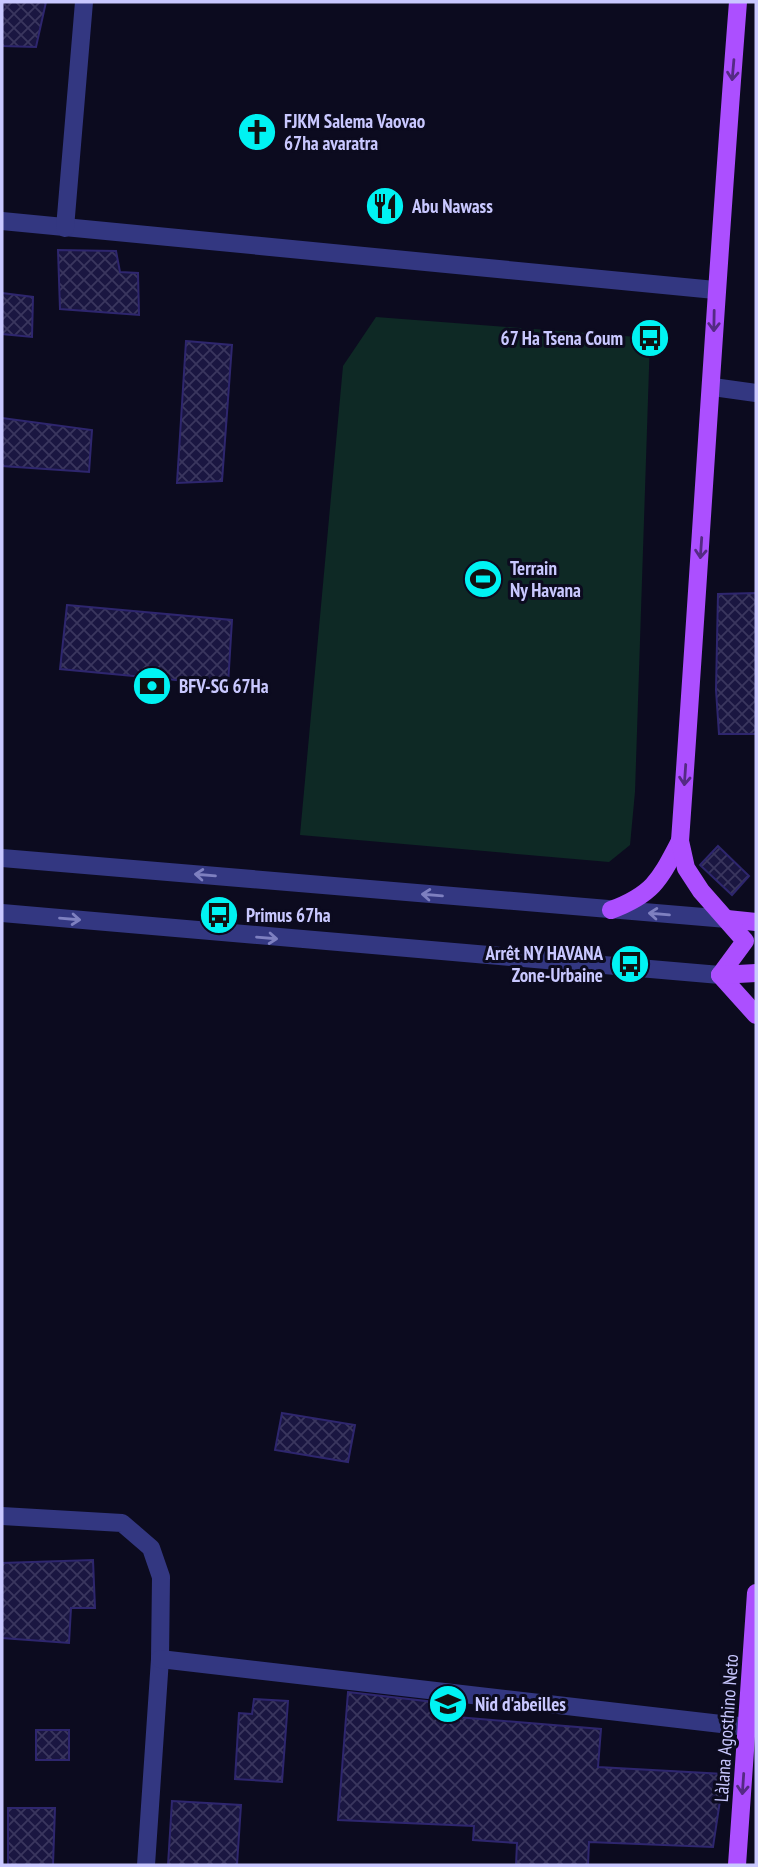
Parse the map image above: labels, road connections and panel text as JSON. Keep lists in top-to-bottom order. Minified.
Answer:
{"streets":{"main road":["Làlana Agosthino Neto"]},"one_way":["Làlana Agosthino Neto"],"places":{"church":["FJKM Salema Vaovao 67ha avaratra"],"restaurant":["Abu Nawass"],"bus stop":["67 Ha Tsena Coum","Primus 67ha","Arrêt NY HAVANA Zone-Urbaine"],"sports":["Terrain Ny Havana"],"bank":["BFV-SG 67Ha"],"school or university":["Nid d'abeilles"]}}
